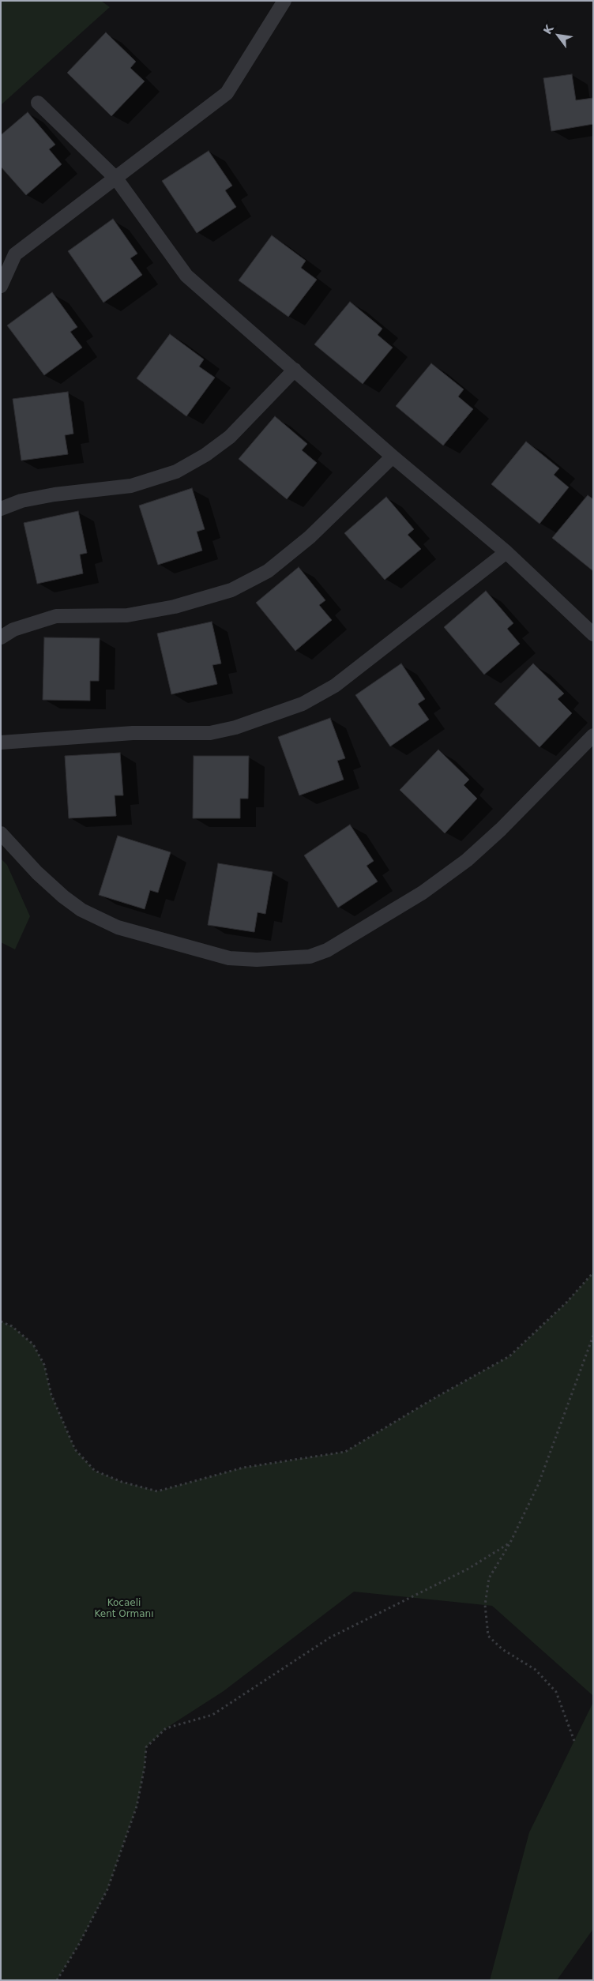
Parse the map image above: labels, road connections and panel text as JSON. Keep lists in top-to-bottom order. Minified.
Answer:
{"parks":["Kocaeli Kent Ormanı"],"north":"top left"}
